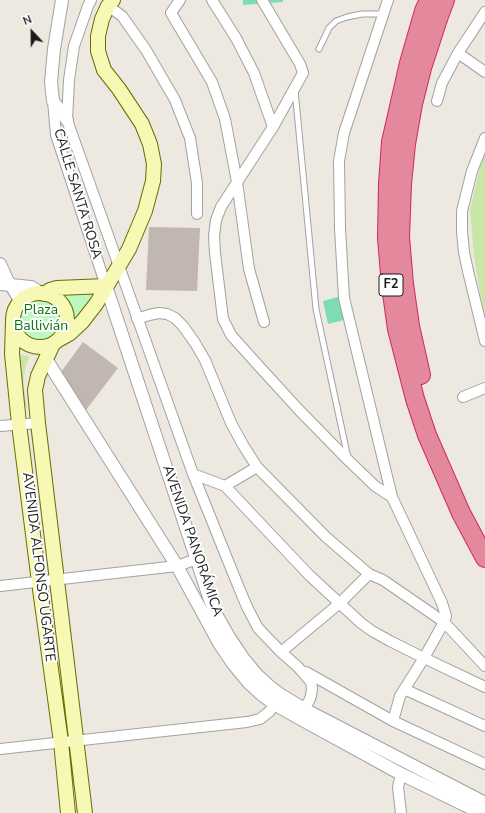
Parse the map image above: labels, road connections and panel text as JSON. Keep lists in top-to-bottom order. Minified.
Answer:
{"streets":{"highway":["F2"],"main road":["AVENIDA ALFONSO UGARTE"],"street":["CALLE SANTA ROSA","AVENIDA PANORÁMICA"]},"crossings":[["CALLE SANTA ROSA","AVENIDA PANORÁMICA"],["AVENIDA PANORÁMICA","AVENIDA ALFONSO UGARTE"]],"parks":["Plaza Ballivián"],"north":"top"}
